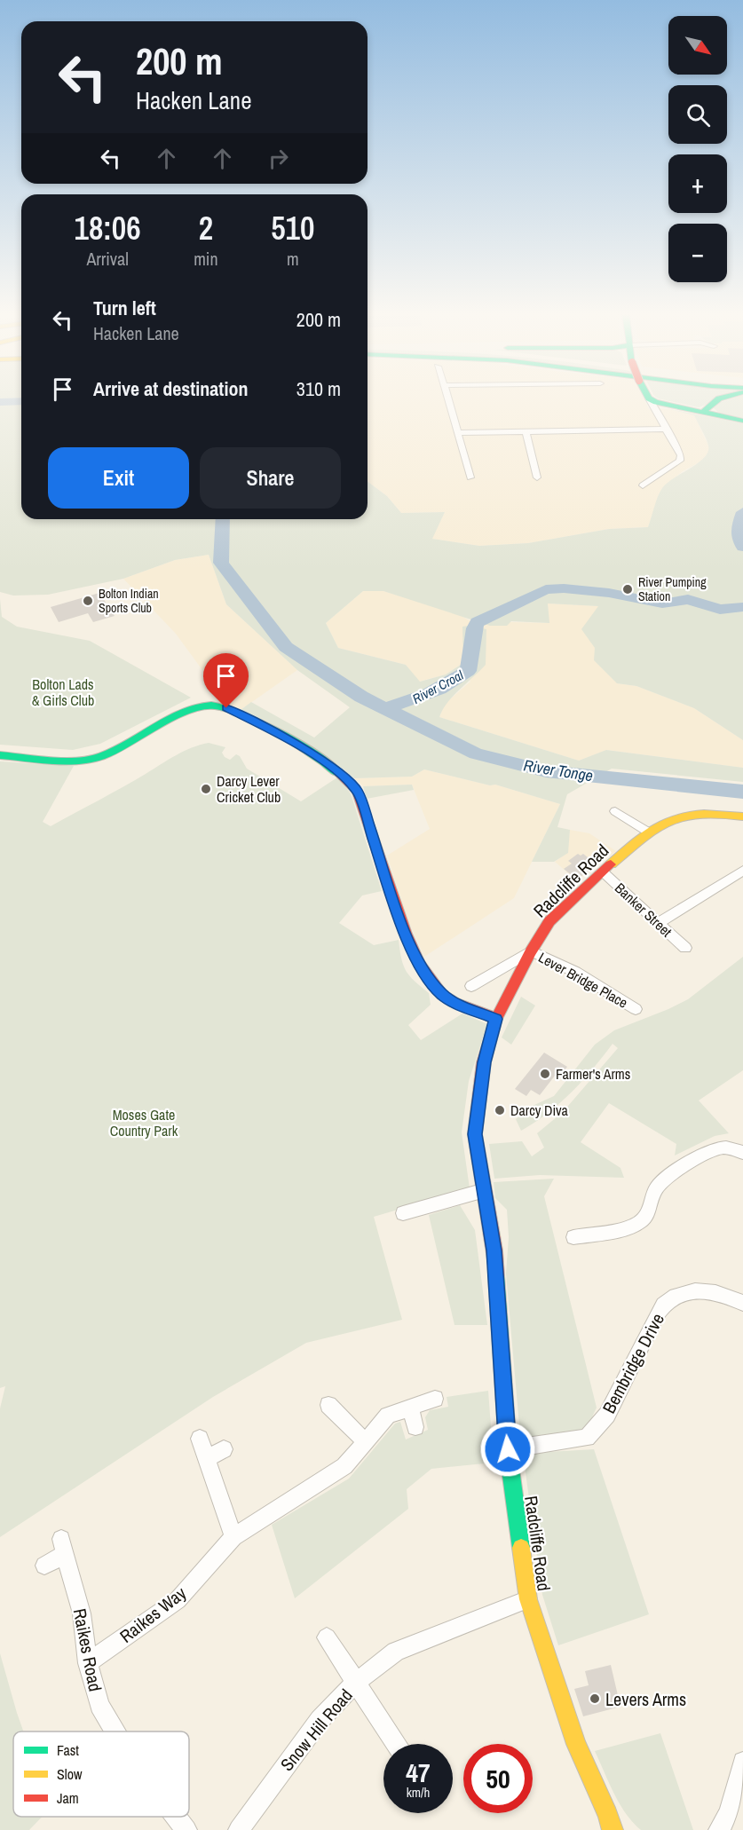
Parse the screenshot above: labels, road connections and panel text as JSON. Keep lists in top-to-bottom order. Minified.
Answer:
{"streets":{"main road":["Radcliffe Road"],"street":["Banker Street","Lever Bridge Place","Bembridge Drive","Raikes Way","Raikes Road","Snow Hill Road"]},"crossings":[["Radcliffe Road","Banker Street"],["Radcliffe Road","Lever Bridge Place"],["Radcliffe Road","Bembridge Drive"],["Radcliffe Road","Snow Hill Road"],["Raikes Way","Raikes Road"]],"water":["River Croal","River Tonge"],"parks":["Bolton Lads & Girls Club","Moses Gate Country Park"],"places":["River Pumping Station","Bolton Indian Sports Club","Darcy Lever Cricket Club","Farmer's Arms","Darcy Diva","Levers Arms"],"legend":["Fast","Slow","Jam"],"north":"bottom right","page":{"map_buttons":["+","−"],"turn":["200 m","Hacken Lane"],"eta":["18:06","Arrival","2","min","510","m"],"list":[{"name":"Turn left","note":"Hacken Lane","value":"200 m"},{"name":"Arrive at destination","value":"310 m"}],"buttons":["Exit","Share"],"speed":"47 km/h","limit":"50"}}
